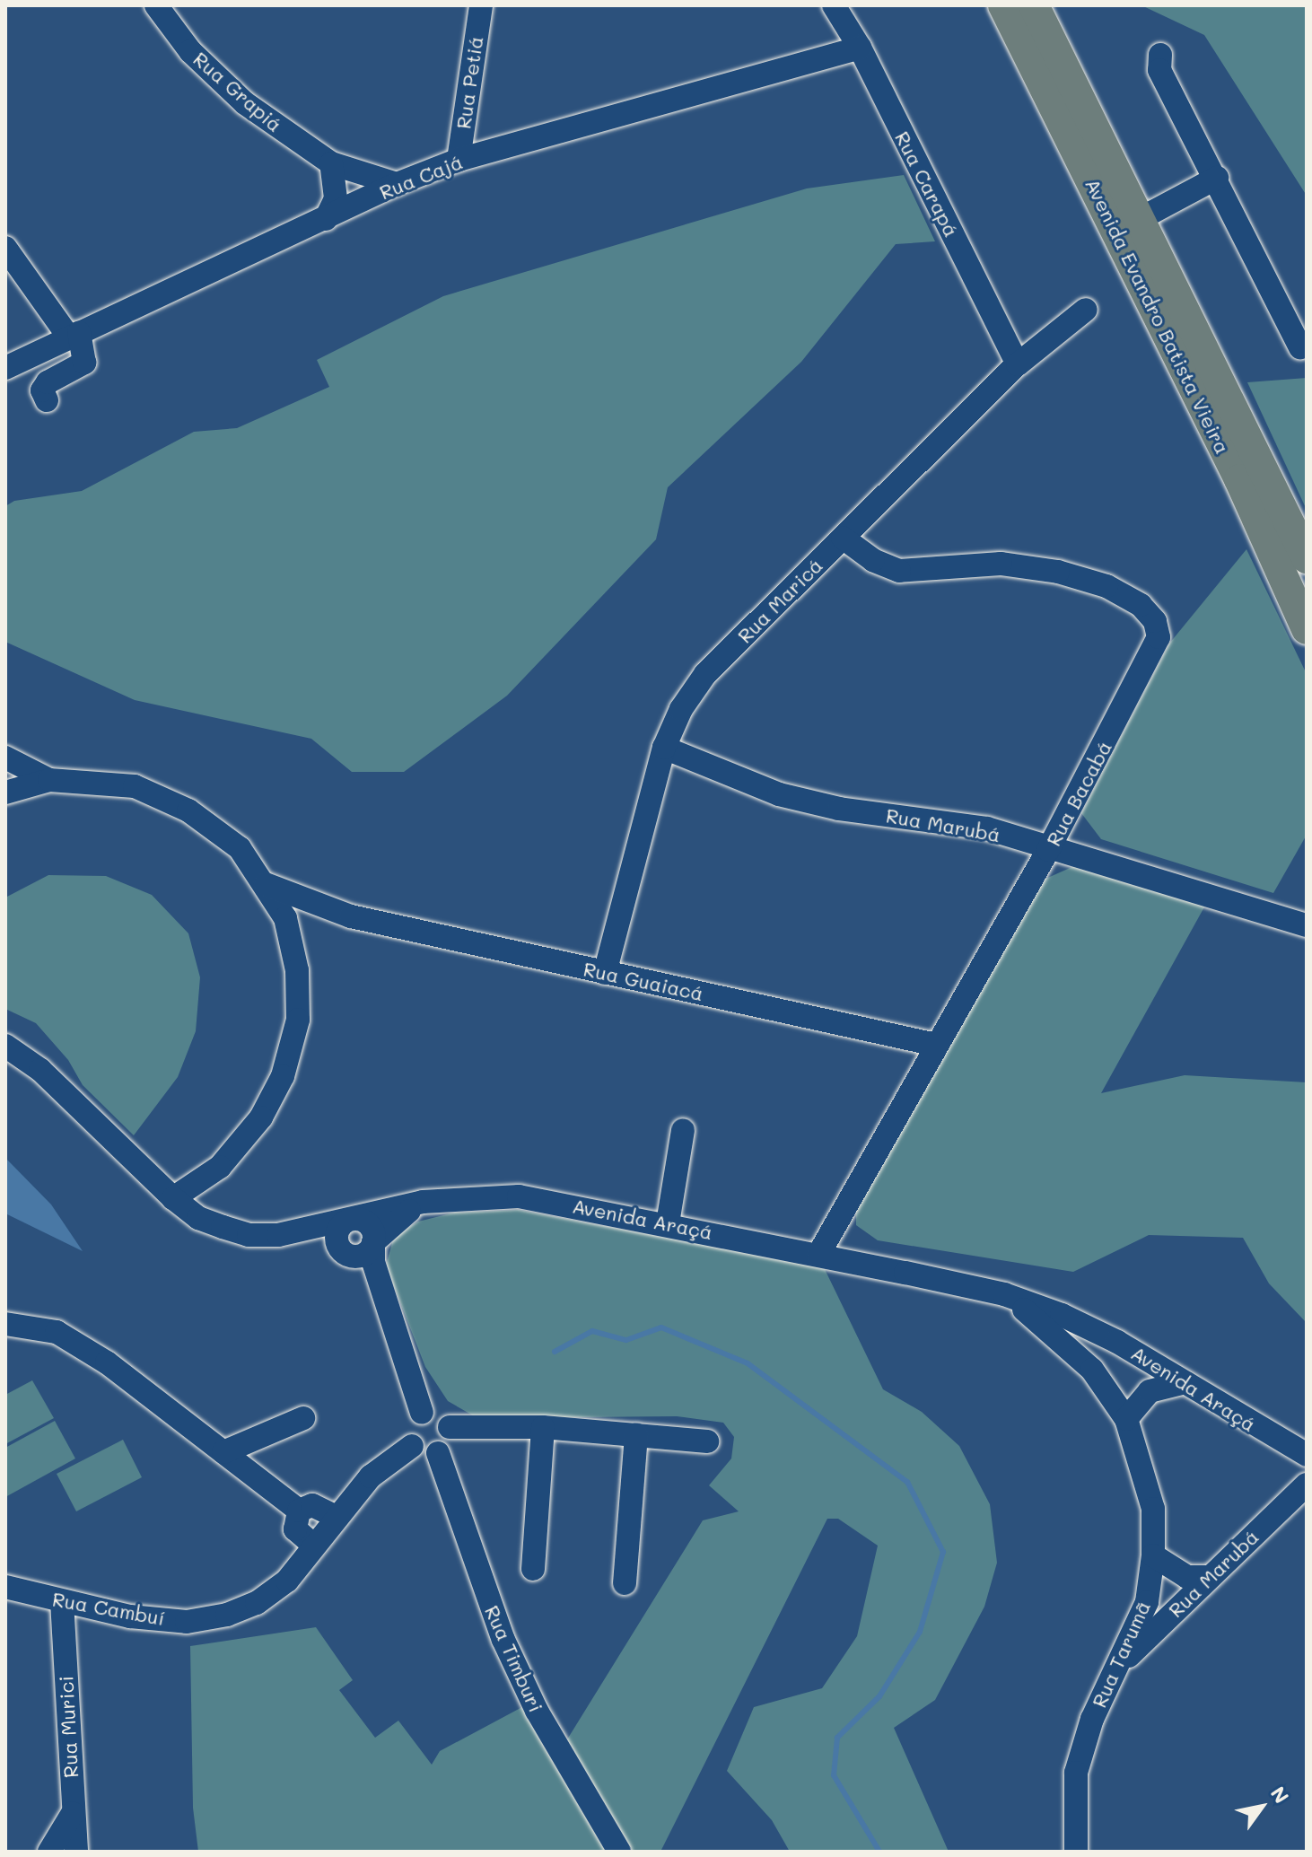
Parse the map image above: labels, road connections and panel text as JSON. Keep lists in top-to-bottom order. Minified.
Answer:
{"streets":{"main road":["Avenida Evandro Batista Vieira"],"street":["Rua Petiá","Rua Grapiá","Rua Cajá","Rua Carapá","Rua Maricá","Rua Bacabá","Rua Marubá","Rua Guaiacá","Avenida Araçá","Rua Cambuí","Rua Tarumã","Rua Timburi","Rua Murici"]},"crossings":[["Rua Petiá","Rua Cajá"],["Rua Grapiá","Rua Cajá"],["Rua Cajá","Rua Carapá"],["Rua Carapá","Rua Maricá"],["Rua Maricá","Rua Bacabá"],["Rua Maricá","Rua Marubá"],["Rua Maricá","Rua Guaiacá"],["Rua Bacabá","Rua Marubá"],["Rua Bacabá","Rua Guaiacá"],["Rua Bacabá","Avenida Araçá"],["Rua Marubá","Rua Tarumã"],["Avenida Araçá","Rua Tarumã"],["Rua Cambuí","Rua Murici"]],"north":"top right"}
